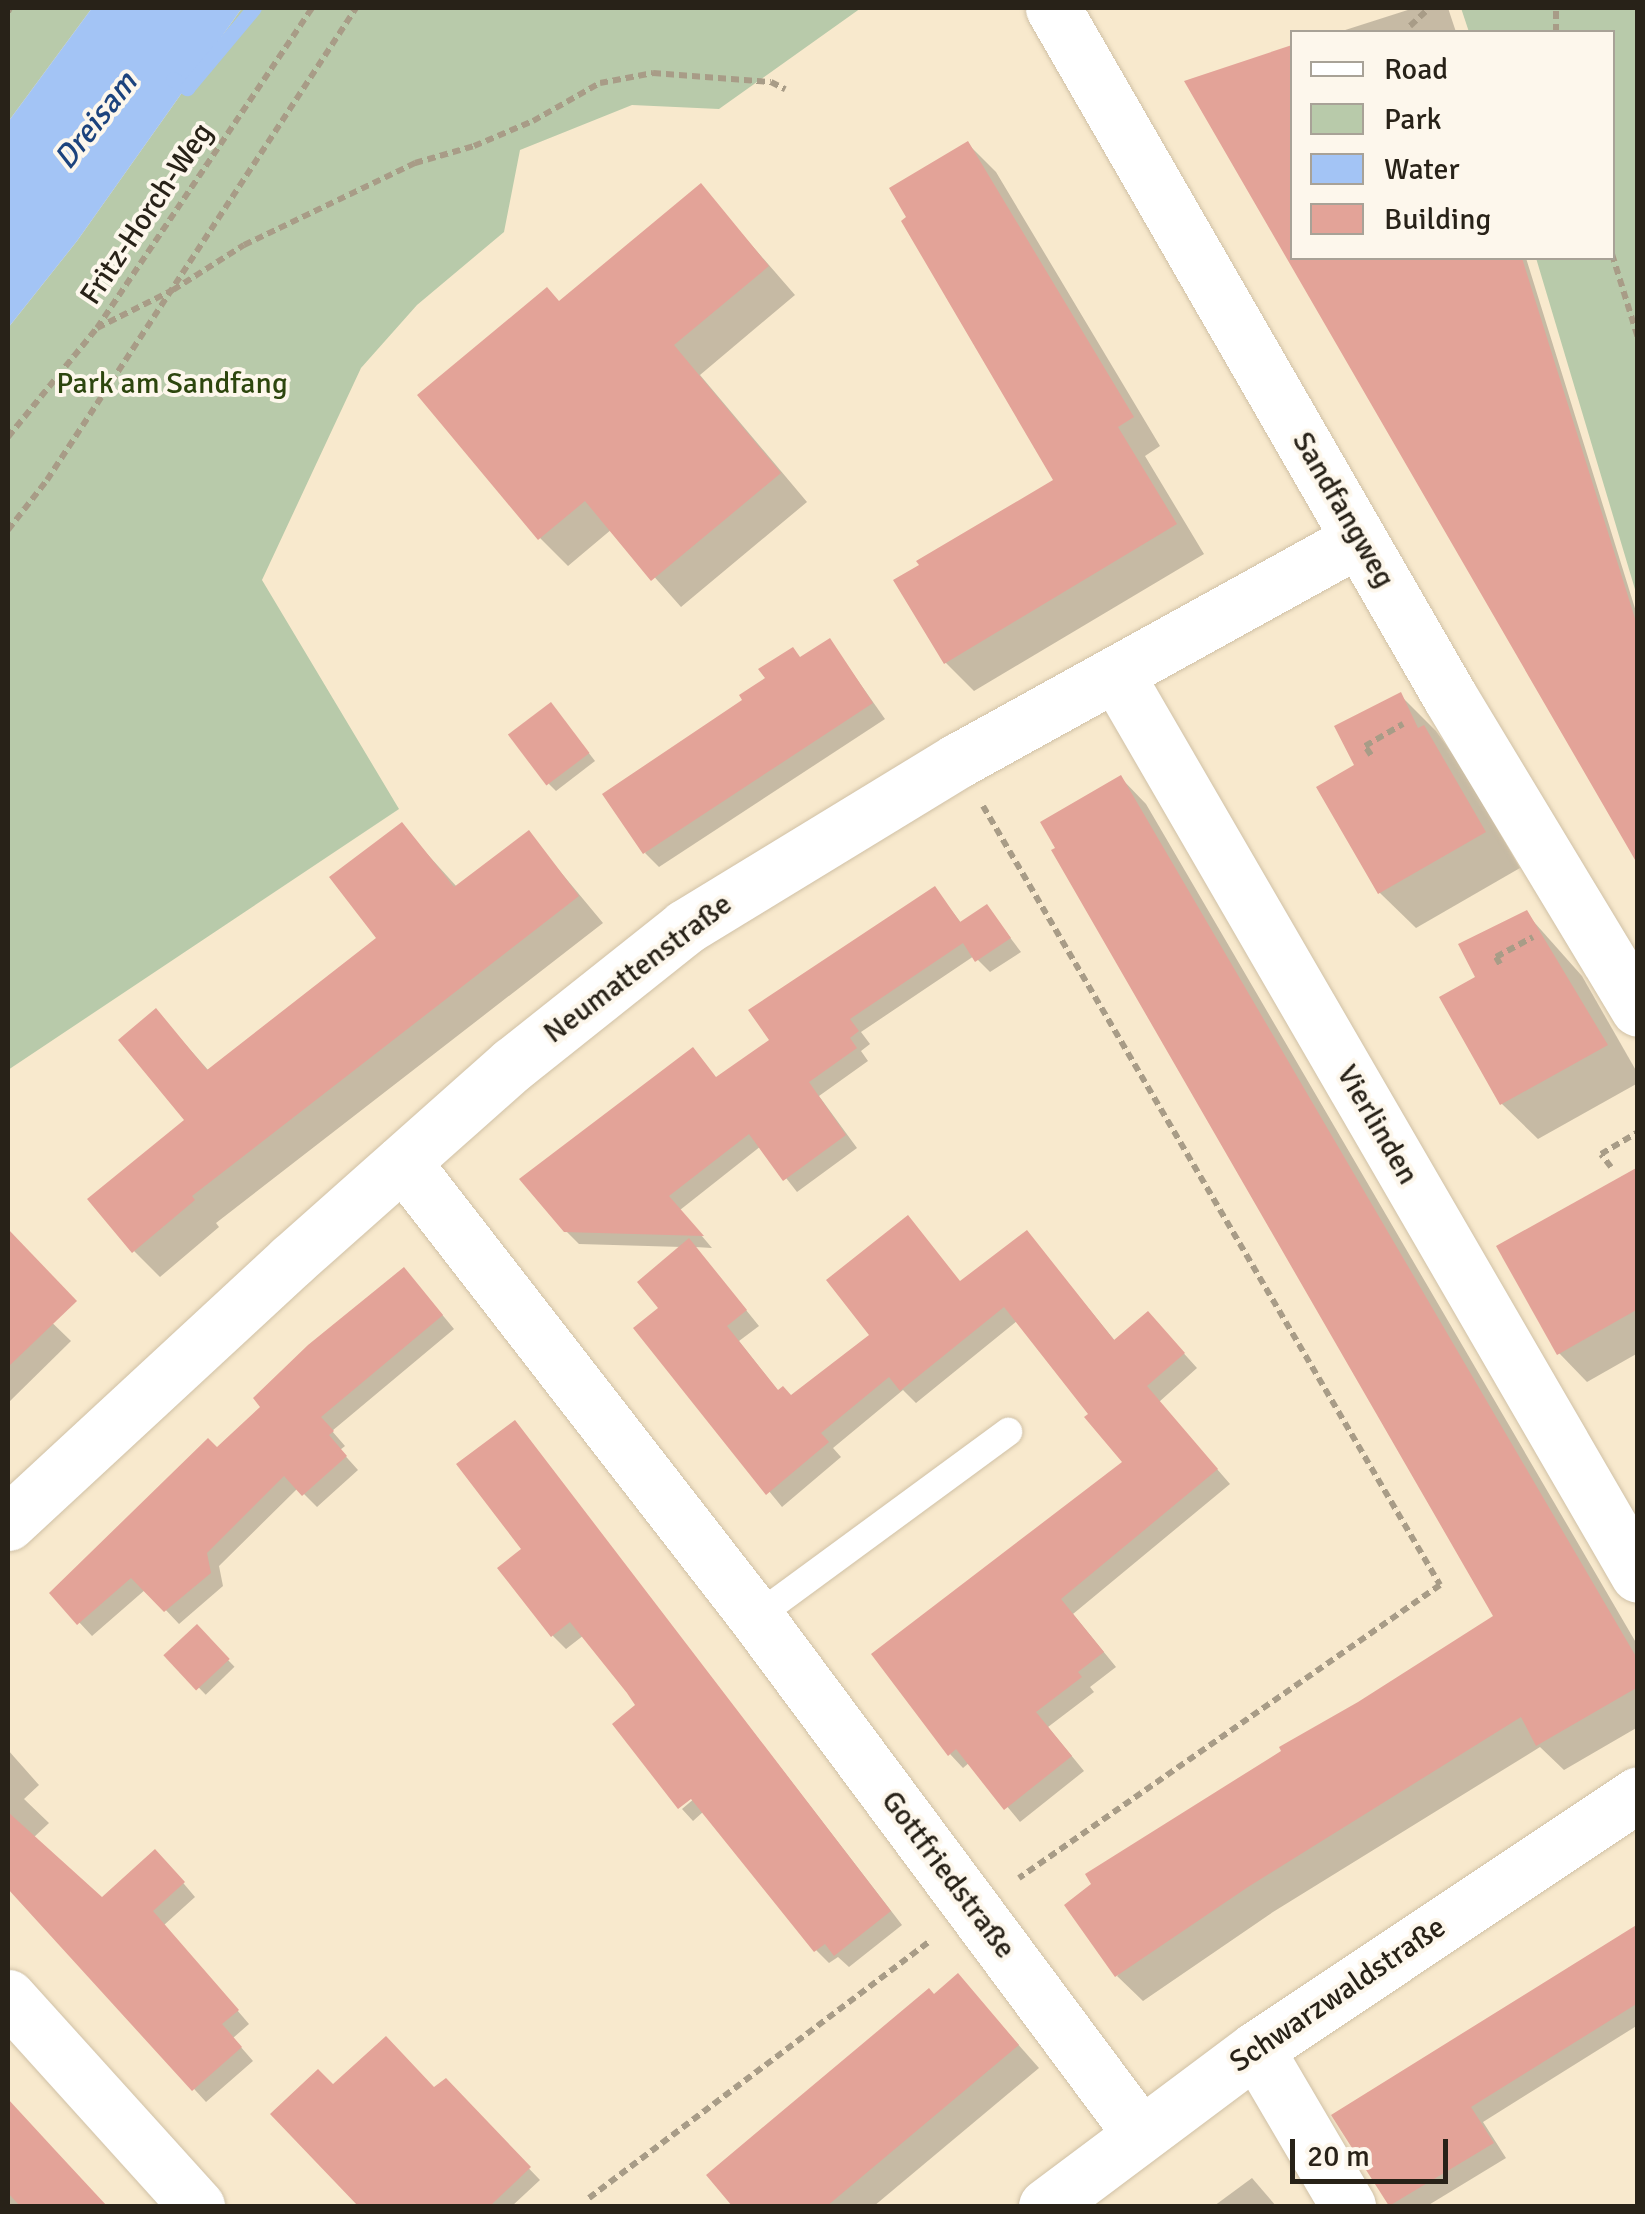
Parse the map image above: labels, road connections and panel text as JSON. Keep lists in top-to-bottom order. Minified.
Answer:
{"streets":{"street":["Sandfangweg","Neumattenstraße","Vierlinden","Gottfriedstraße","Schwarzwaldstraße"],"path":["Fritz-Horch-Weg"]},"crossings":[["Sandfangweg","Neumattenstraße"],["Neumattenstraße","Vierlinden"],["Neumattenstraße","Gottfriedstraße"],["Gottfriedstraße","Schwarzwaldstraße"]],"water":["Dreisam"],"parks":["Park am Sandfang"],"legend":["Road","Park","Water","Building"],"scale_bar":"20 m"}
